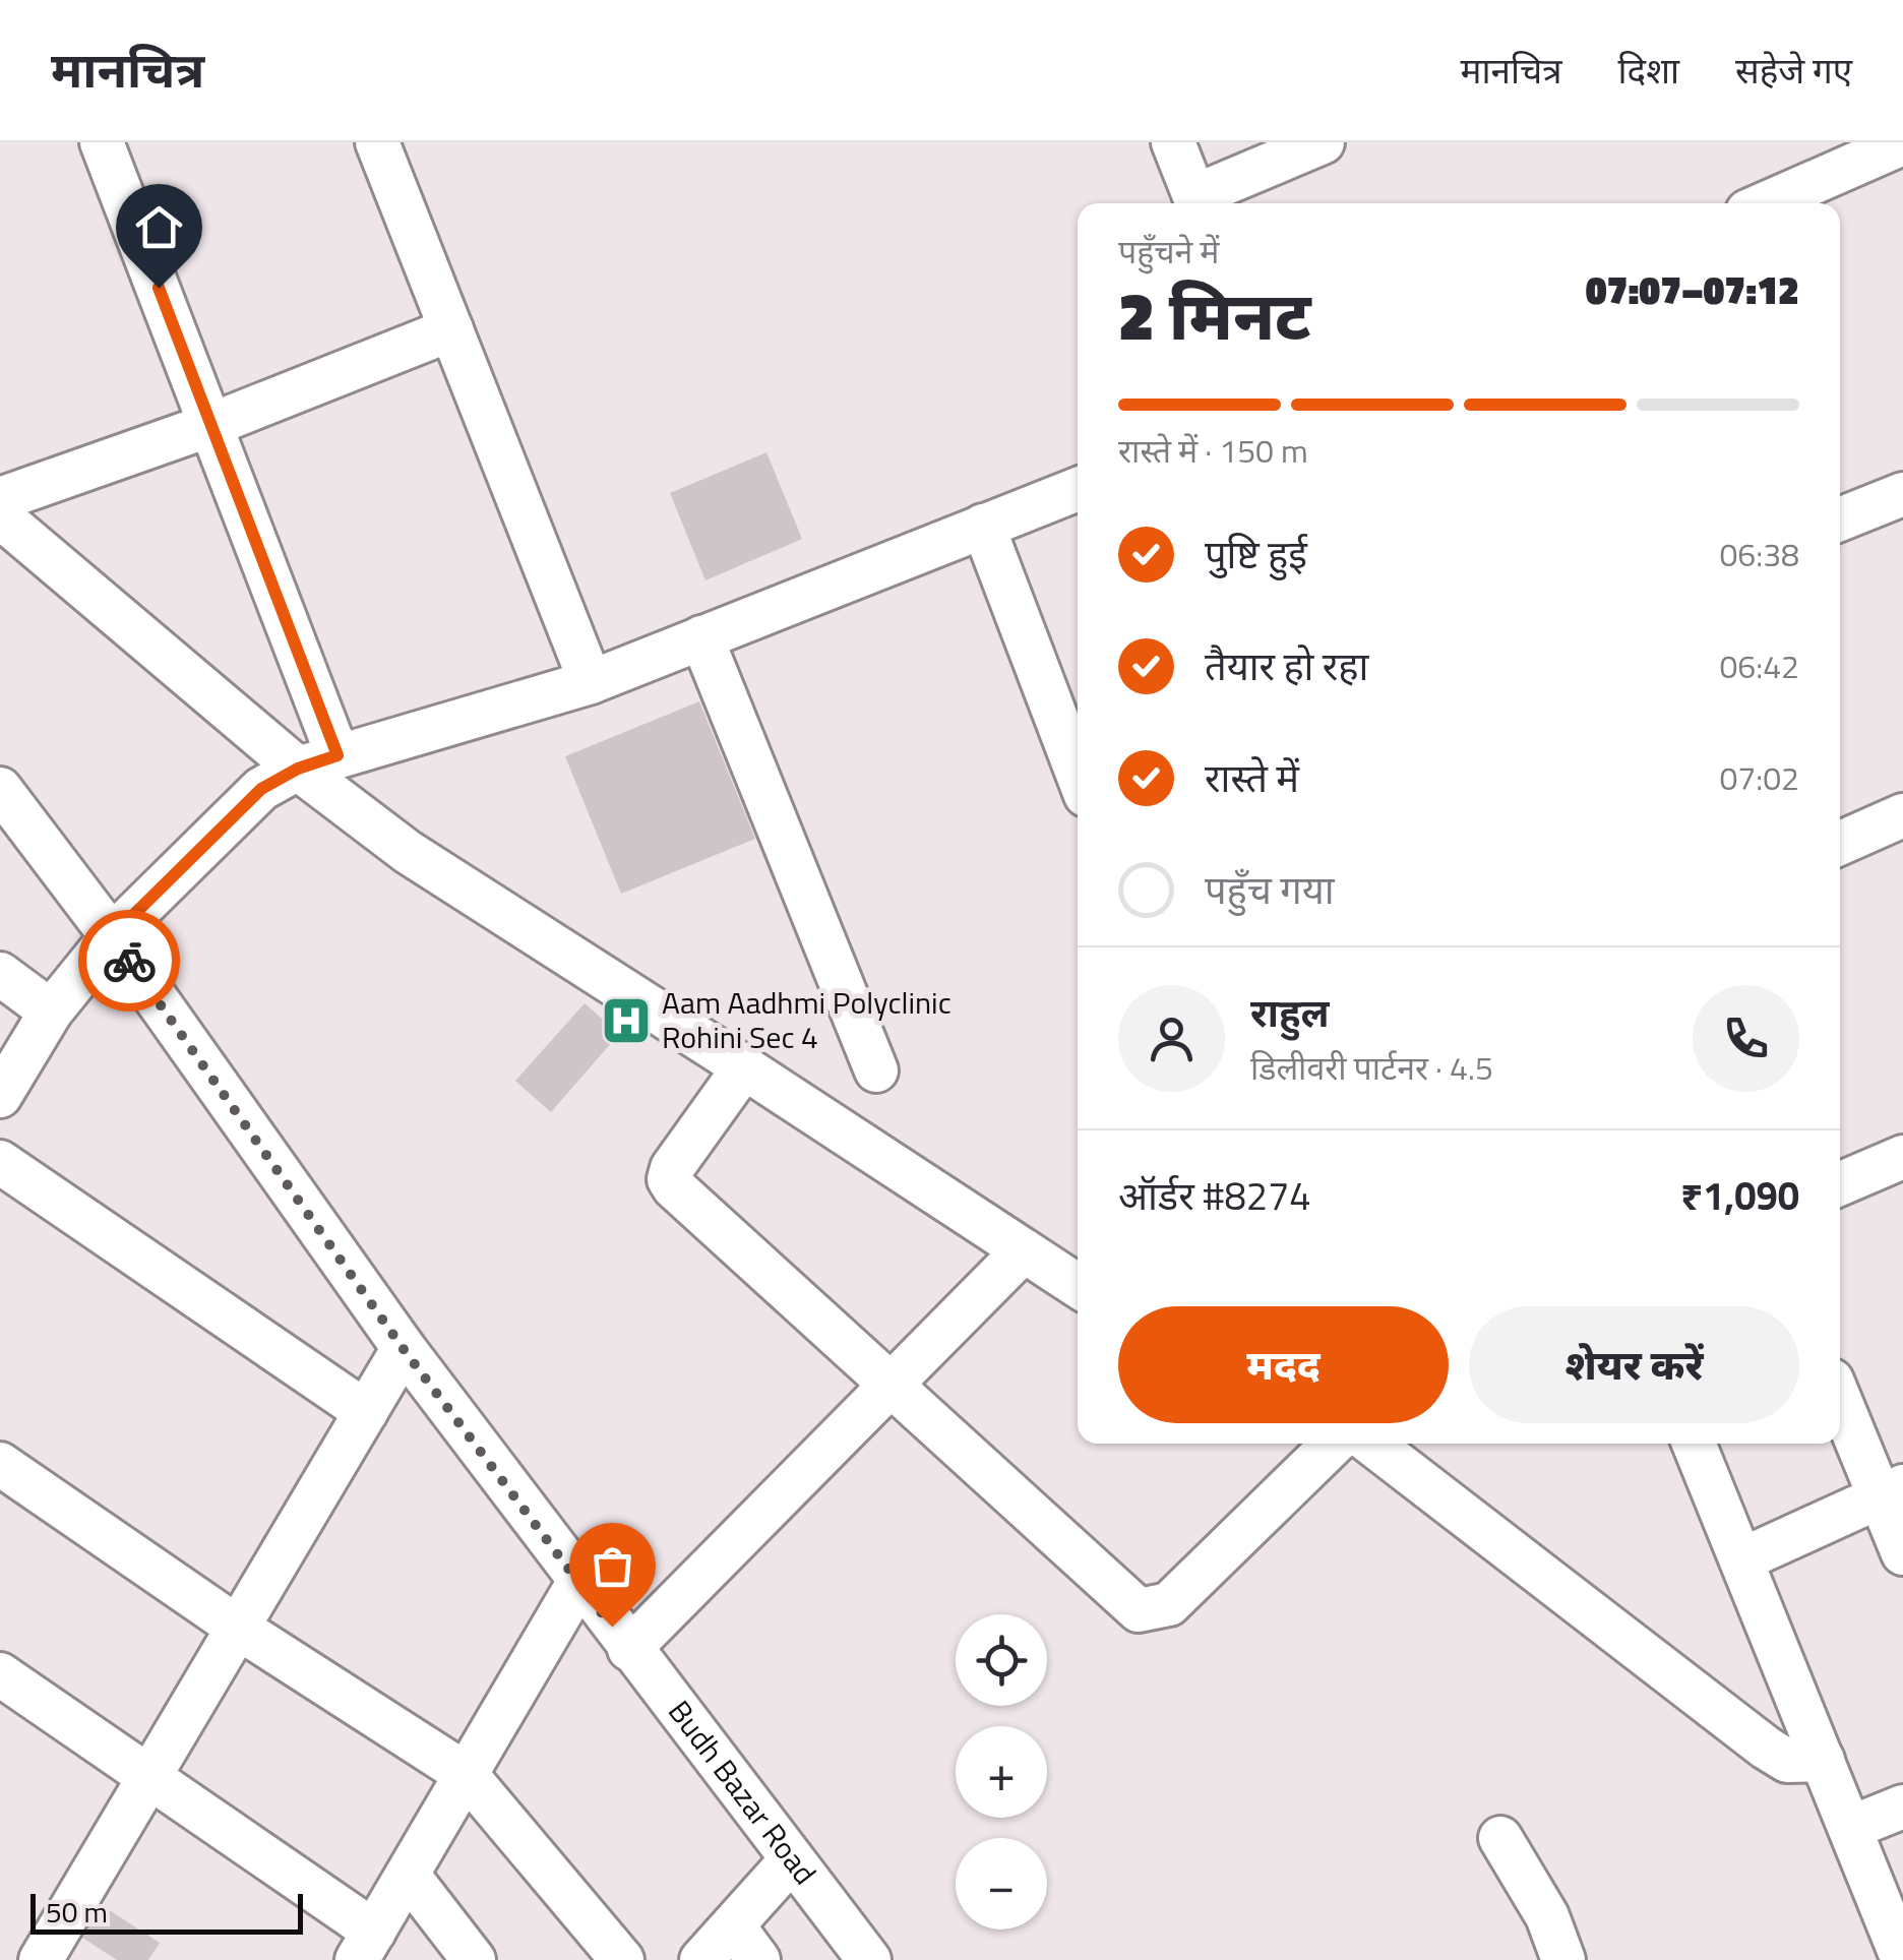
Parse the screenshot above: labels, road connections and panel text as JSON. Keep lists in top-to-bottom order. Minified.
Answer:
{"streets":{"street":["Budh Bazar Road"]},"places":{"hospital":["Aam Aadhmi Polyclinic Rohini Sec 4"]},"scale_bar":"50 m","page":{"header":"मानचित्र","nav":["मानचित्र","दिशा","सहेजे गए"],"heading":["2 मिनट","पहुँचने में","07:07–07:12"],"panel":["राहुल","डिलीवरी पार्टनर · 4.5","ऑर्डर #8274","₹1,090"],"bar":"रास्ते में · 150 m","list":[["पुष्टि हुई","06:38"],["तैयार हो रहा","06:42"],["रास्ते में","07:02"],"पहुँच गया"],"buttons":["मदद","शेयर करें"],"map_buttons":["+","−"],"scale":"50 m"}}
